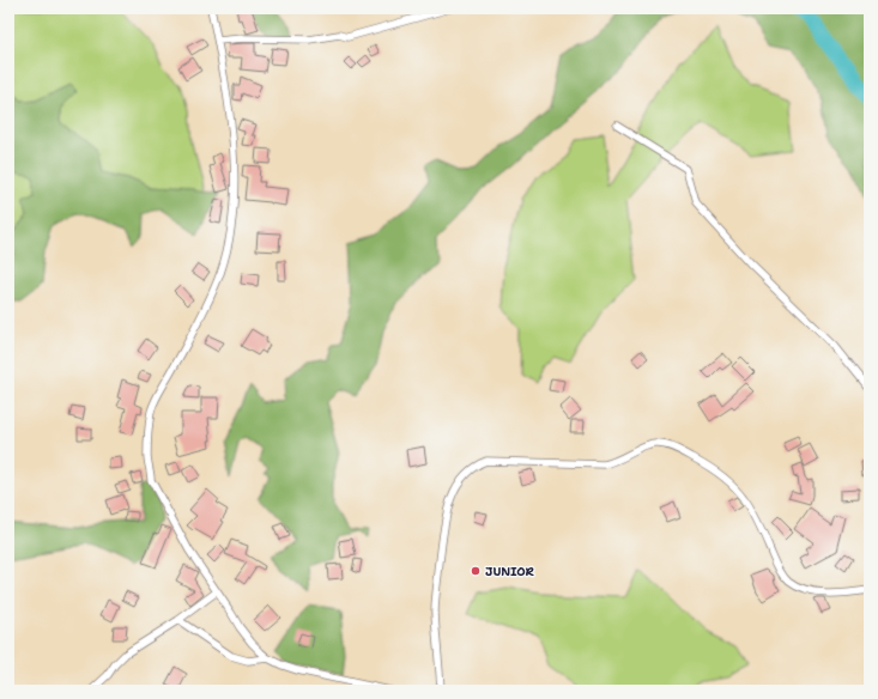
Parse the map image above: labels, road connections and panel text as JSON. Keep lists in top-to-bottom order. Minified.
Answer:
{"places":["JUNIOR"]}
